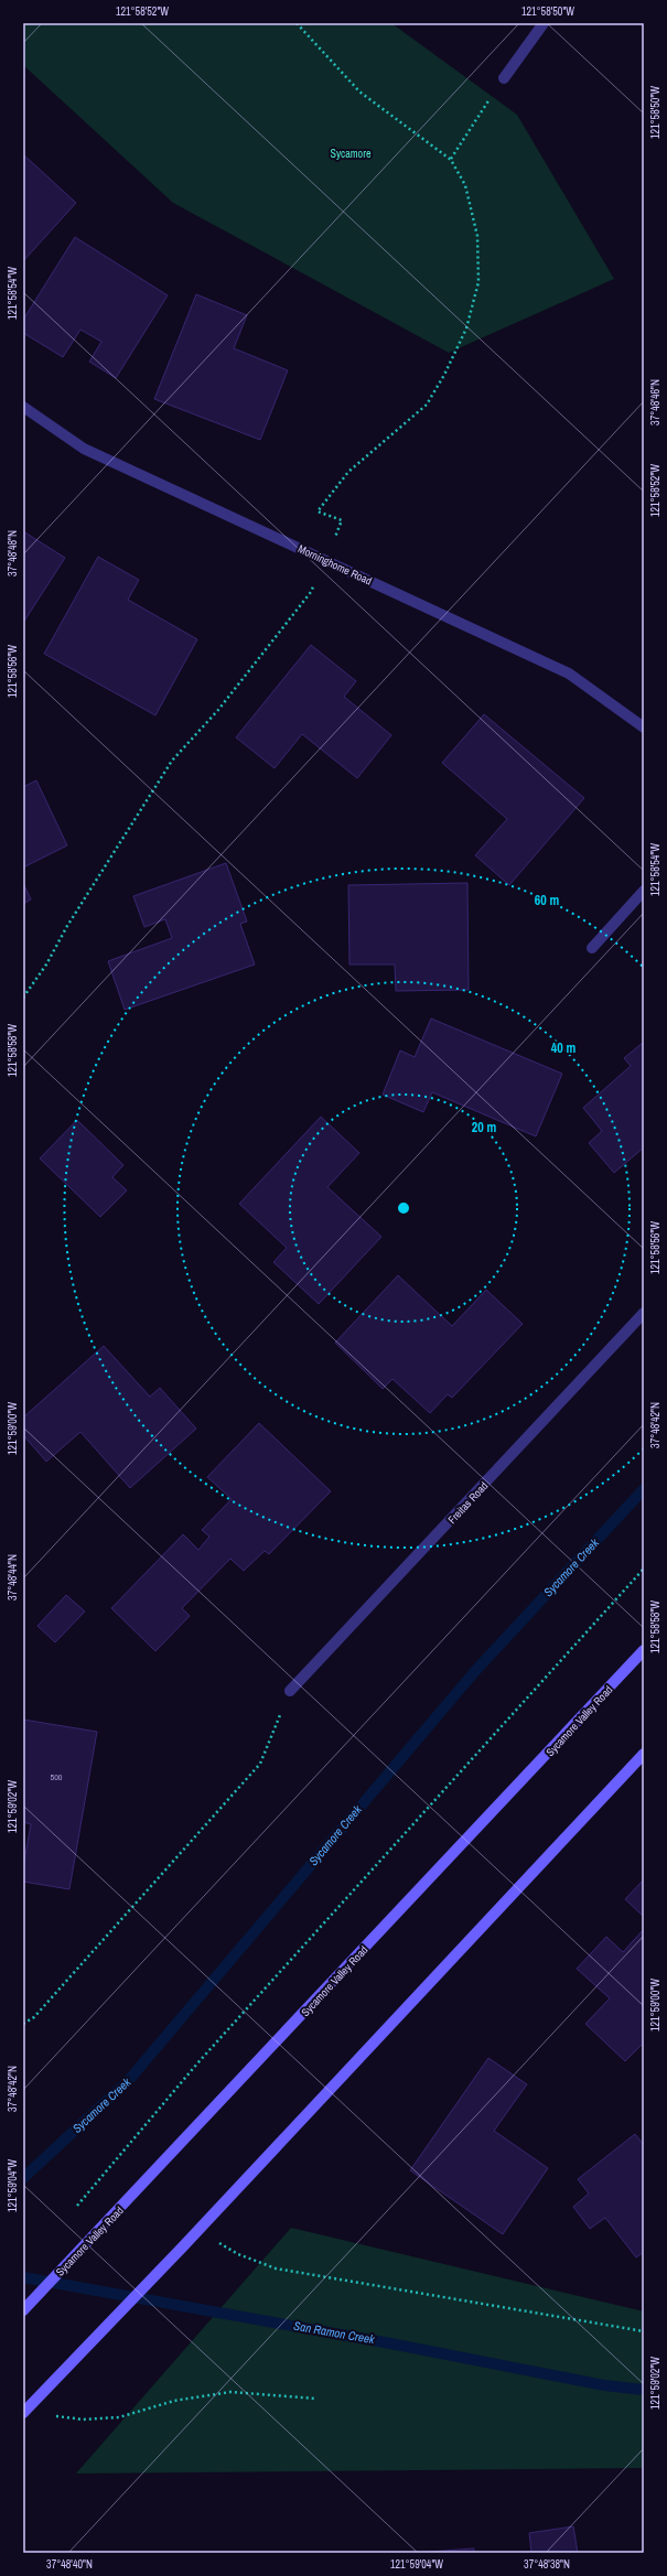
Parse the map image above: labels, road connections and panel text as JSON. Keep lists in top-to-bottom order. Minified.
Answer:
{"streets":{"main road":["Sycamore Valley Road"],"street":["Morninghome Road","Freitas Road"]},"water":["Sycamore Creek","San Ramon Creek"],"parks":["Sycamore"],"house_numbers":["500"],"coordinates":["121°58'52\"W","121°58'50\"W","121°58'54\"W","37°48'46\"N","37°48'48\"N","121°58'56\"W","121°58'58\"W","37°48'42\"N","121°59'00\"W","37°48'44\"N","121°59'02\"W","121°59'04\"W","37°48'40\"N","37°48'38\"N"],"rings":["60 m","40 m","20 m"]}
